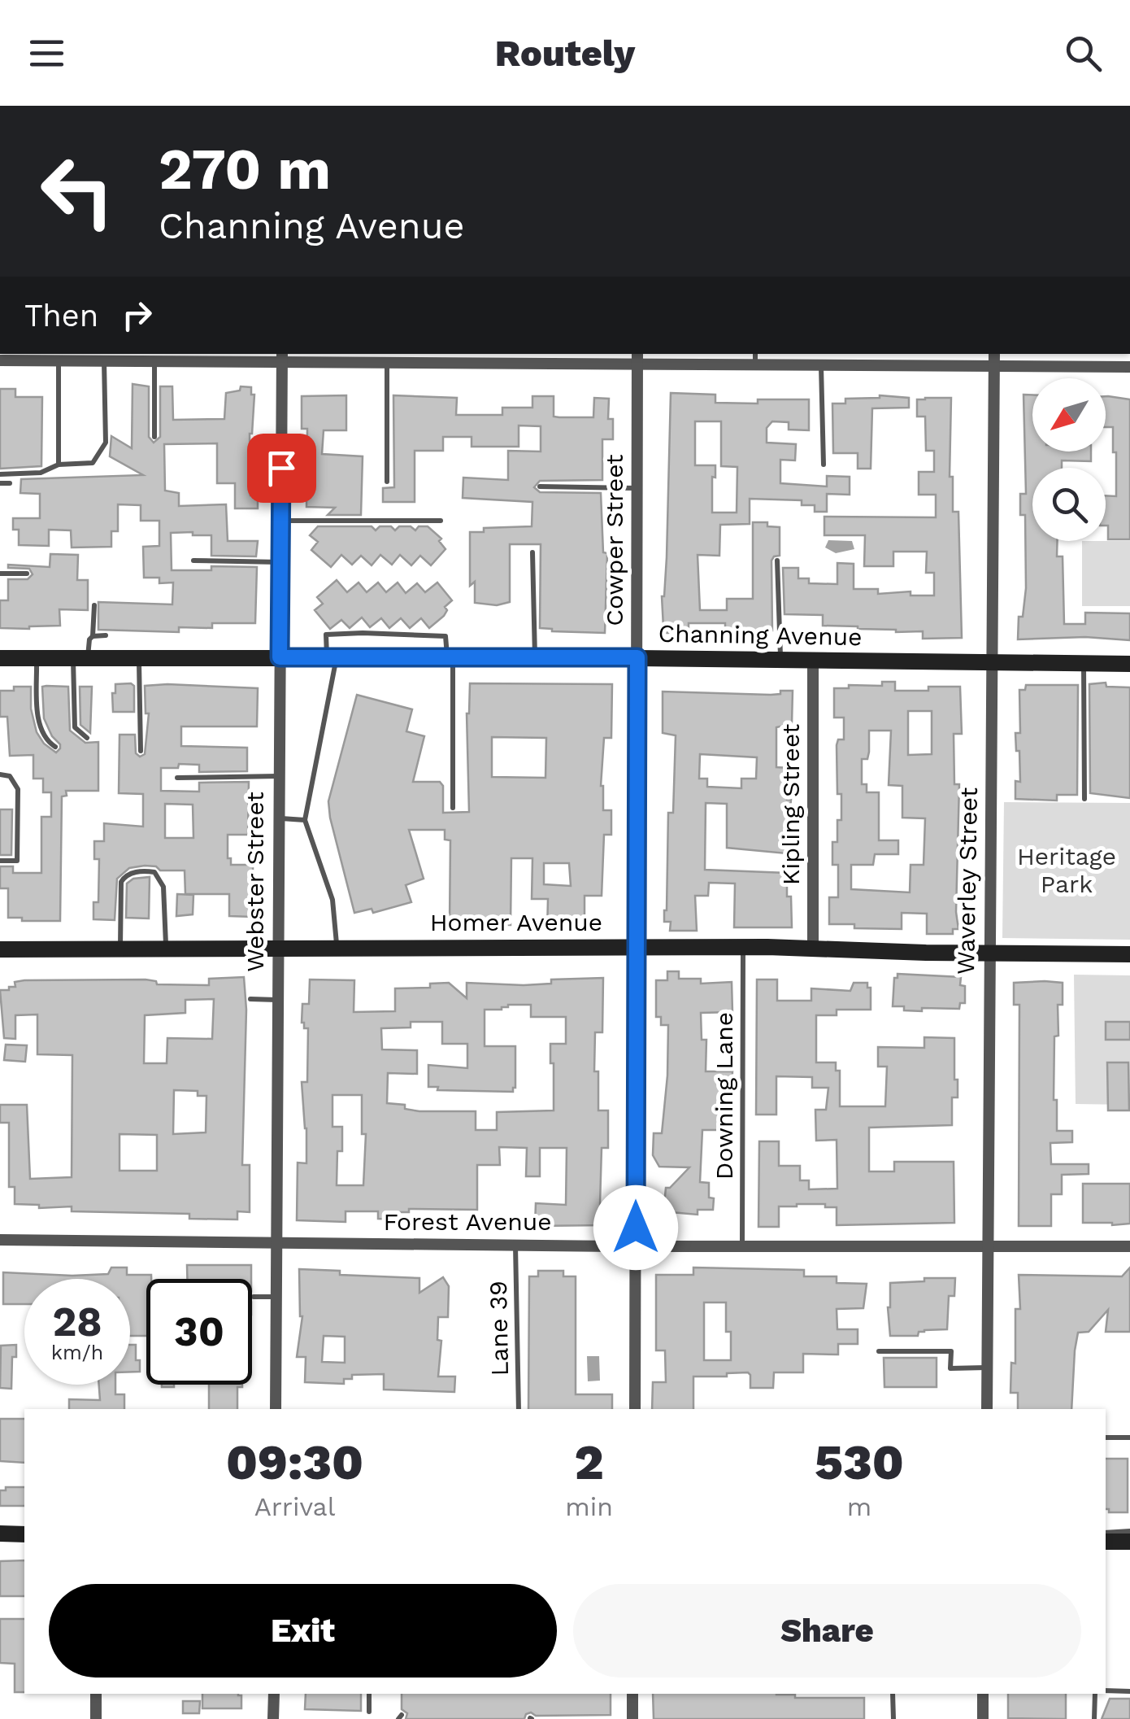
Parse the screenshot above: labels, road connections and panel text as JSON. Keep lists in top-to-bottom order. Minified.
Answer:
{"streets":{"street":["Cowper Street","Channing Avenue","Kipling Street","Waverley Street","Webster Street","Homer Avenue","Forest Avenue"],"lane":["Downing Lane","Lane 39"]},"crossings":[["Cowper Street","Channing Avenue"],["Cowper Street","Homer Avenue"],["Cowper Street","Forest Avenue"],["Channing Avenue","Kipling Street"],["Channing Avenue","Waverley Street"],["Channing Avenue","Webster Street"],["Kipling Street","Homer Avenue"],["Waverley Street","Homer Avenue"],["Waverley Street","Forest Avenue"],["Webster Street","Homer Avenue"],["Webster Street","Forest Avenue"],["Homer Avenue","Downing Lane"],["Downing Lane","Forest Avenue"],["Forest Avenue","Lane 39"]],"parks":["Heritage Park"],"north":"bottom left","page":{"header":"Routely","turn":["270 m","Channing Avenue"],"then":"Then","speed":"28 km/h","limit":"30","eta":["09:30","Arrival","2","min","530","m"],"buttons":["Exit","Share"]}}
